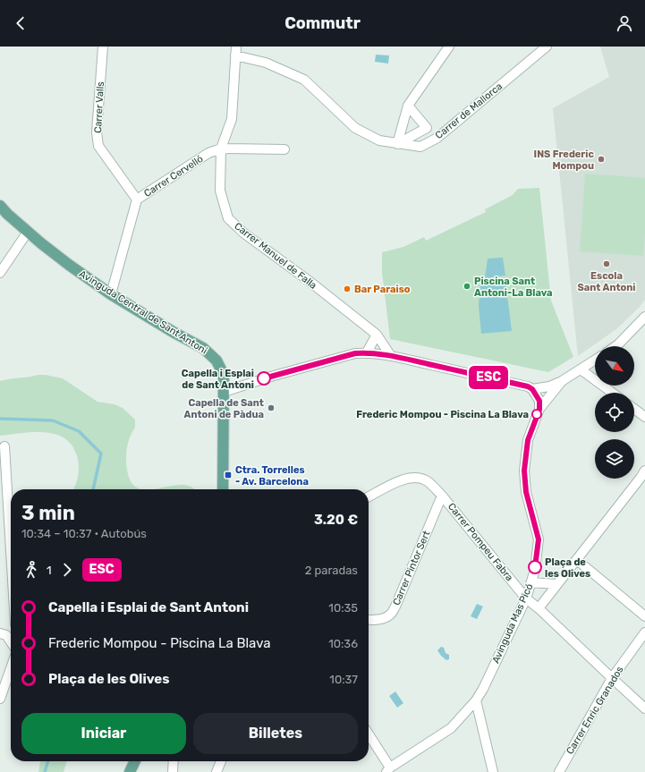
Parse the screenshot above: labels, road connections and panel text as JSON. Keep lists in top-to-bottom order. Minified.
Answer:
{"streets":{"main road":["Avinguda Central de Sant Antoni"],"street":["Carrer Valls","Carrer de Mallorca","Carrer Cervelló","Carrer Manuel de Falla","Carrer Pompeu Fabra","Carrer Pintor Sert","Avinguda Mas Picó","Carrer Enric Granados"]},"crossings":[["Carrer Valls","Carrer Cervelló"],["Carrer de Mallorca","Carrer Manuel de Falla"],["Carrer Cervelló","Carrer Manuel de Falla"],["Carrer Cervelló","Avinguda Central de Sant Antoni"],["Carrer Pompeu Fabra","Carrer Pintor Sert"],["Carrer Pompeu Fabra","Avinguda Mas Picó"],["Carrer Pompeu Fabra","Carrer Enric Granados"]],"places":{"other":["INS Frederic Mompou","Escola Sant Antoni","Piscina Sant Antoni-La Blava","Bar Paraiso","Capella i Esplai de Sant Antoni","Capella de Sant Antoni de Pàdua","Frederic Mompou - Piscina La Blava","Plaça de les Olives"],"transit":["Ctra. Torrelles - Av. Barcelona"]},"lines":["bus line ESC"],"north":"bottom right","page":{"header":"Commutr","on_map":"ESC","heading":["3 min","10:34 – 10:37 · Autobús","3.20 €"],"legs":["1","ESC","2 paradas"],"list":[{"name":"Capella i Esplai de Sant Antoni","value":"10:35"},{"name":"Frederic Mompou - Piscina La Blava","value":"10:36"},{"name":"Plaça de les Olives","value":"10:37"}],"buttons":["Iniciar","Billetes"]}}
